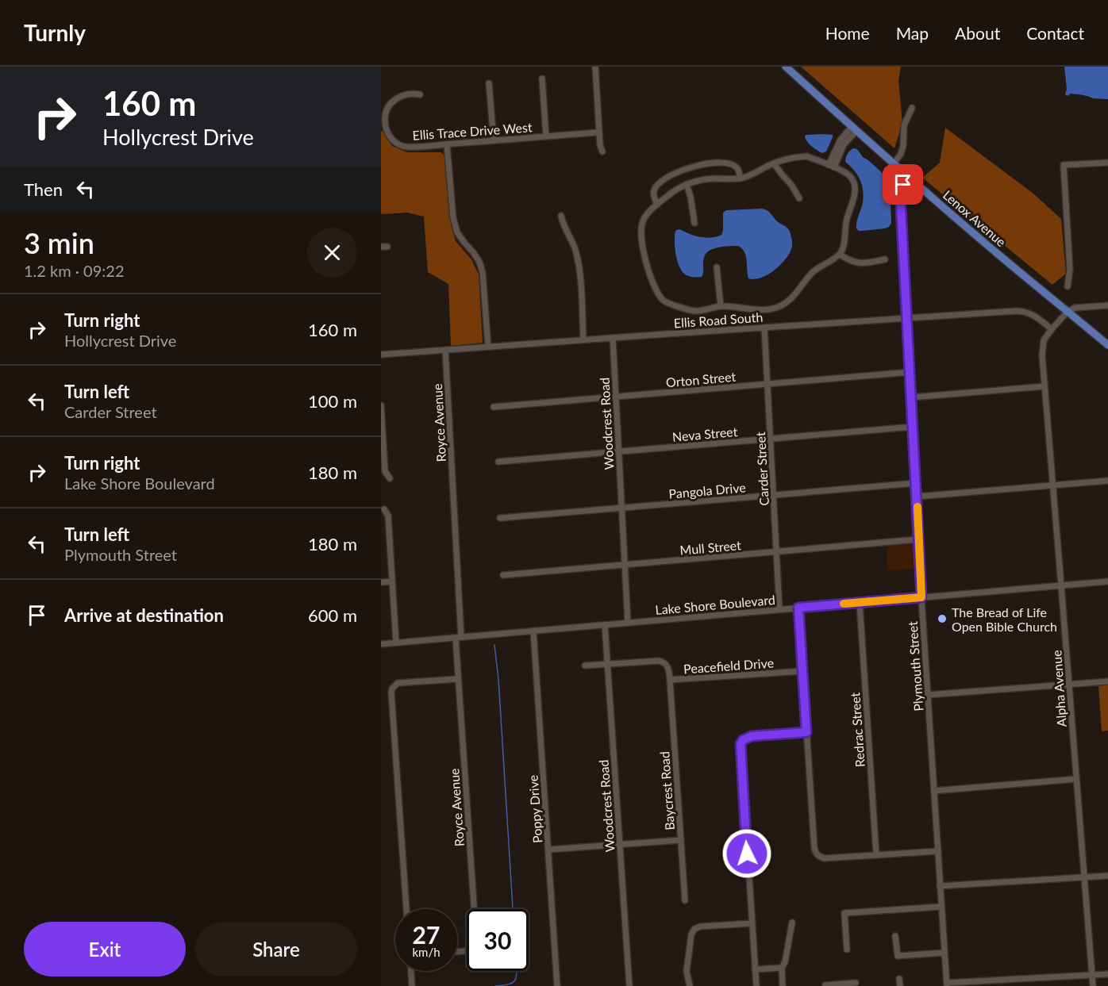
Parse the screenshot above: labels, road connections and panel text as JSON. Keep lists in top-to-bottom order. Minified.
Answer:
{"streets":{"main road":["Lenox Avenue"],"street":["Ellis Trace Drive West","Ellis Road South","Orton Street","Royce Avenue","Woodcrest Road","Neva Street","Carder Street","Pangola Drive","Mull Street","Lake Shore Boulevard","Peacefield Drive","Plymouth Street","Alpha Avenue","Redrac Street","Baycrest Road","Poppy Drive"]},"crossings":[["Lenox Avenue","Plymouth Street"],["Lenox Avenue","Alpha Avenue"],["Ellis Road South","Royce Avenue"],["Ellis Road South","Woodcrest Road"],["Ellis Road South","Carder Street"],["Ellis Road South","Plymouth Street"],["Ellis Road South","Alpha Avenue"],["Orton Street","Woodcrest Road"],["Orton Street","Carder Street"],["Orton Street","Plymouth Street"],["Royce Avenue","Lake Shore Boulevard"],["Woodcrest Road","Neva Street"],["Woodcrest Road","Pangola Drive"],["Woodcrest Road","Mull Street"],["Woodcrest Road","Lake Shore Boulevard"],["Woodcrest Road","Peacefield Drive"],["Neva Street","Carder Street"],["Neva Street","Plymouth Street"],["Carder Street","Pangola Drive"],["Carder Street","Mull Street"],["Carder Street","Lake Shore Boulevard"],["Pangola Drive","Plymouth Street"],["Mull Street","Plymouth Street"],["Lake Shore Boulevard","Plymouth Street"],["Lake Shore Boulevard","Alpha Avenue"],["Lake Shore Boulevard","Redrac Street"],["Lake Shore Boulevard","Poppy Drive"],["Peacefield Drive","Baycrest Road"]],"places":["The Bread of Life Open Bible Church"],"page":{"header":"Turnly","nav":["Home","Map","About","Contact"],"turn":["160 m","Hollycrest Drive"],"then":"Then","heading":["3 min","1.2 km · 09:22"],"list":[{"name":"Turn right","note":"Hollycrest Drive","value":"160 m"},{"name":"Turn left","note":"Carder Street","value":"100 m"},{"name":"Turn right","note":"Lake Shore Boulevard","value":"180 m"},{"name":"Turn left","note":"Plymouth Street","value":"180 m"},{"name":"Arrive at destination","value":"600 m"}],"speed":"27 km/h","limit":"30","buttons":["Exit","Share"]}}
